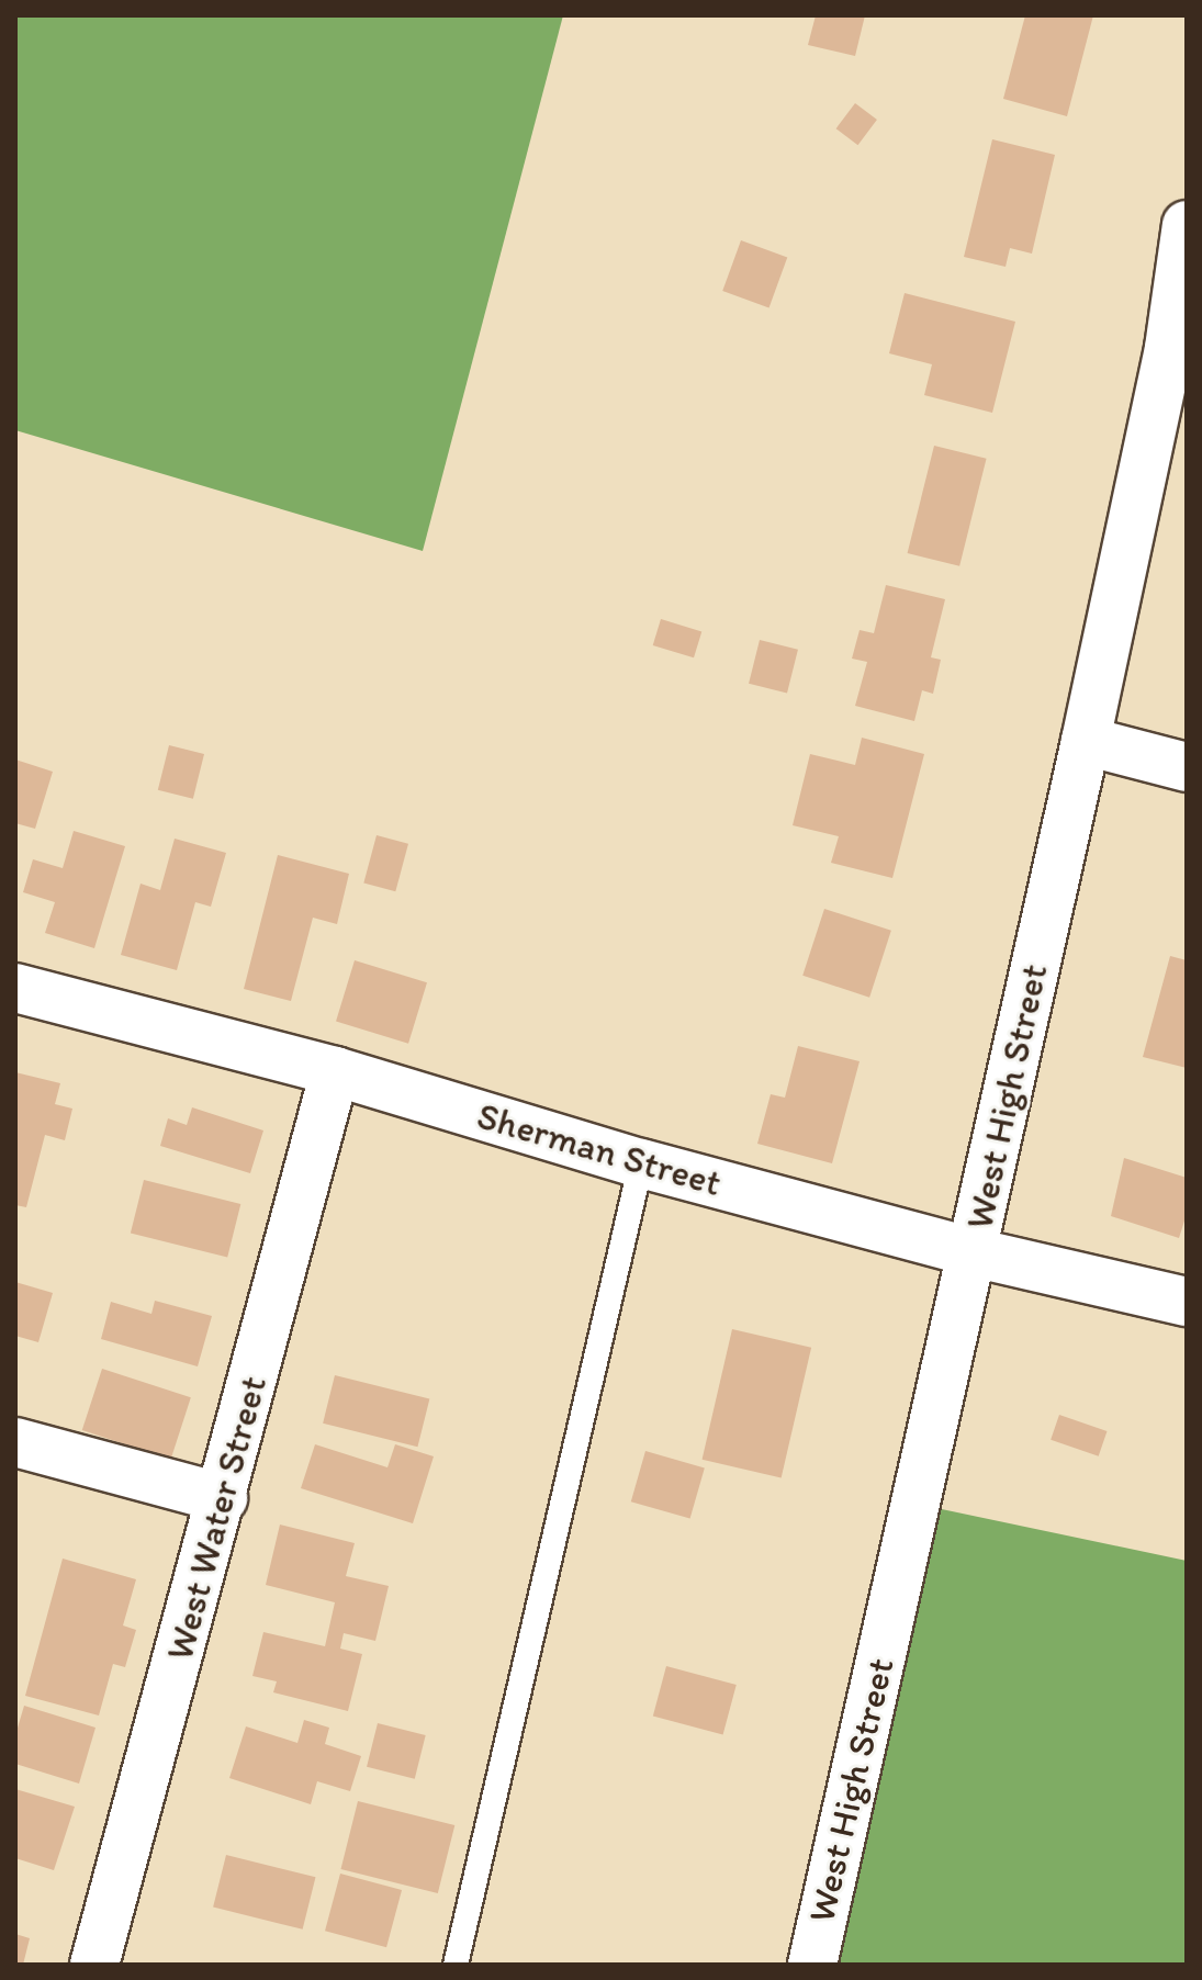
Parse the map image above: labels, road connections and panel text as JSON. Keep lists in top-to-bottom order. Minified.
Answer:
{"streets":{"street":["West High Street","Sherman Street","West Water Street"]},"crossings":[["West High Street","Sherman Street"],["Sherman Street","West Water Street"]]}
